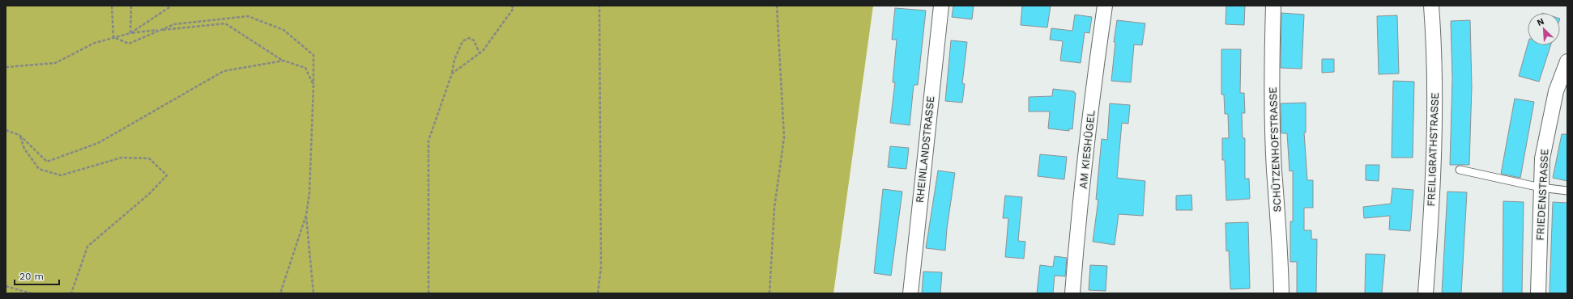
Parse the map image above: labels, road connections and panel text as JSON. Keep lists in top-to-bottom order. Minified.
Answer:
{"streets":{"street":["RHEINLANDSTRASSE","AM KIESHÜGEL","SCHÜTZENHOFSTRASSE","FREILIGRATHSTRASSE","FRIEDENSTRASSE"]},"scale_bar":"20 m","north":"top left"}
